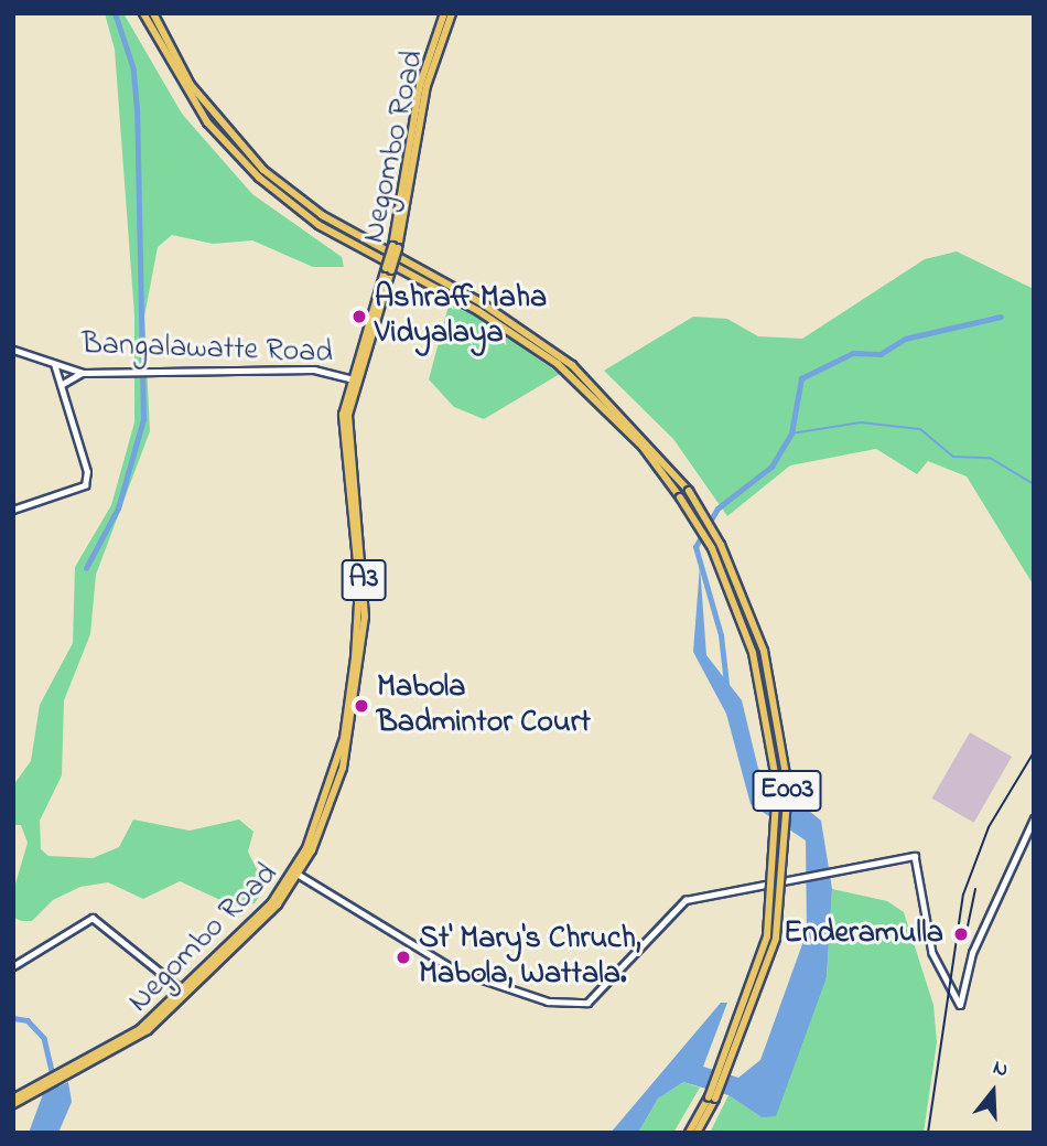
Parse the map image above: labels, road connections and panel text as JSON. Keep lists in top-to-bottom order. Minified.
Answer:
{"streets":{"highway":["Negombo Road","A3","E003"],"street":["Bangalawatte Road"]},"crossings":[["Negombo Road","Bangalawatte Road"]],"places":["Ashraff Maha Vidyalaya","Mabola Badmintor Court","Enderamulla","St' Mary's Chruch, Mabola, Wattala."],"north":"top"}
